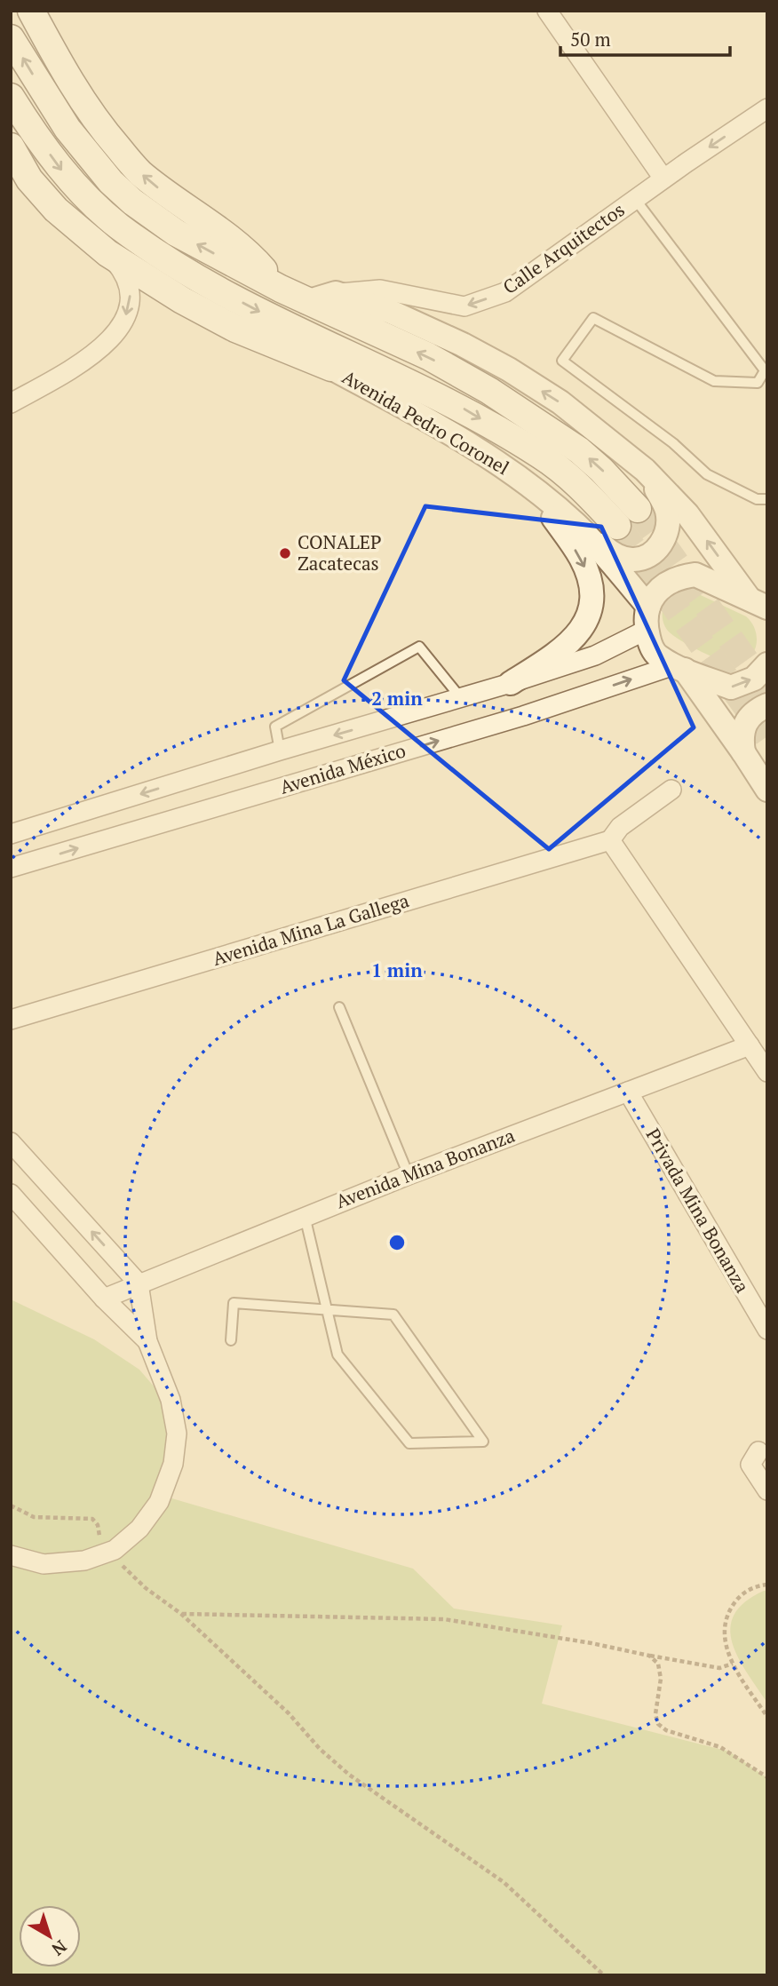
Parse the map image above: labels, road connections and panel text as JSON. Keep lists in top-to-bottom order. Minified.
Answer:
{"streets":{"main road":["Avenida Pedro Coronel"],"street":["Calle Arquitectos","Avenida México","Avenida Mina La Gallega","Avenida Mina Bonanza","Privada Mina Bonanza"]},"crossings":[["Avenida Mina Bonanza","Privada Mina Bonanza"]],"one_way":["Calle Arquitectos"],"places":["CONALEP Zacatecas"],"scale_bar":"50 m","north":"bottom right","rings":["2 min","1 min"]}
